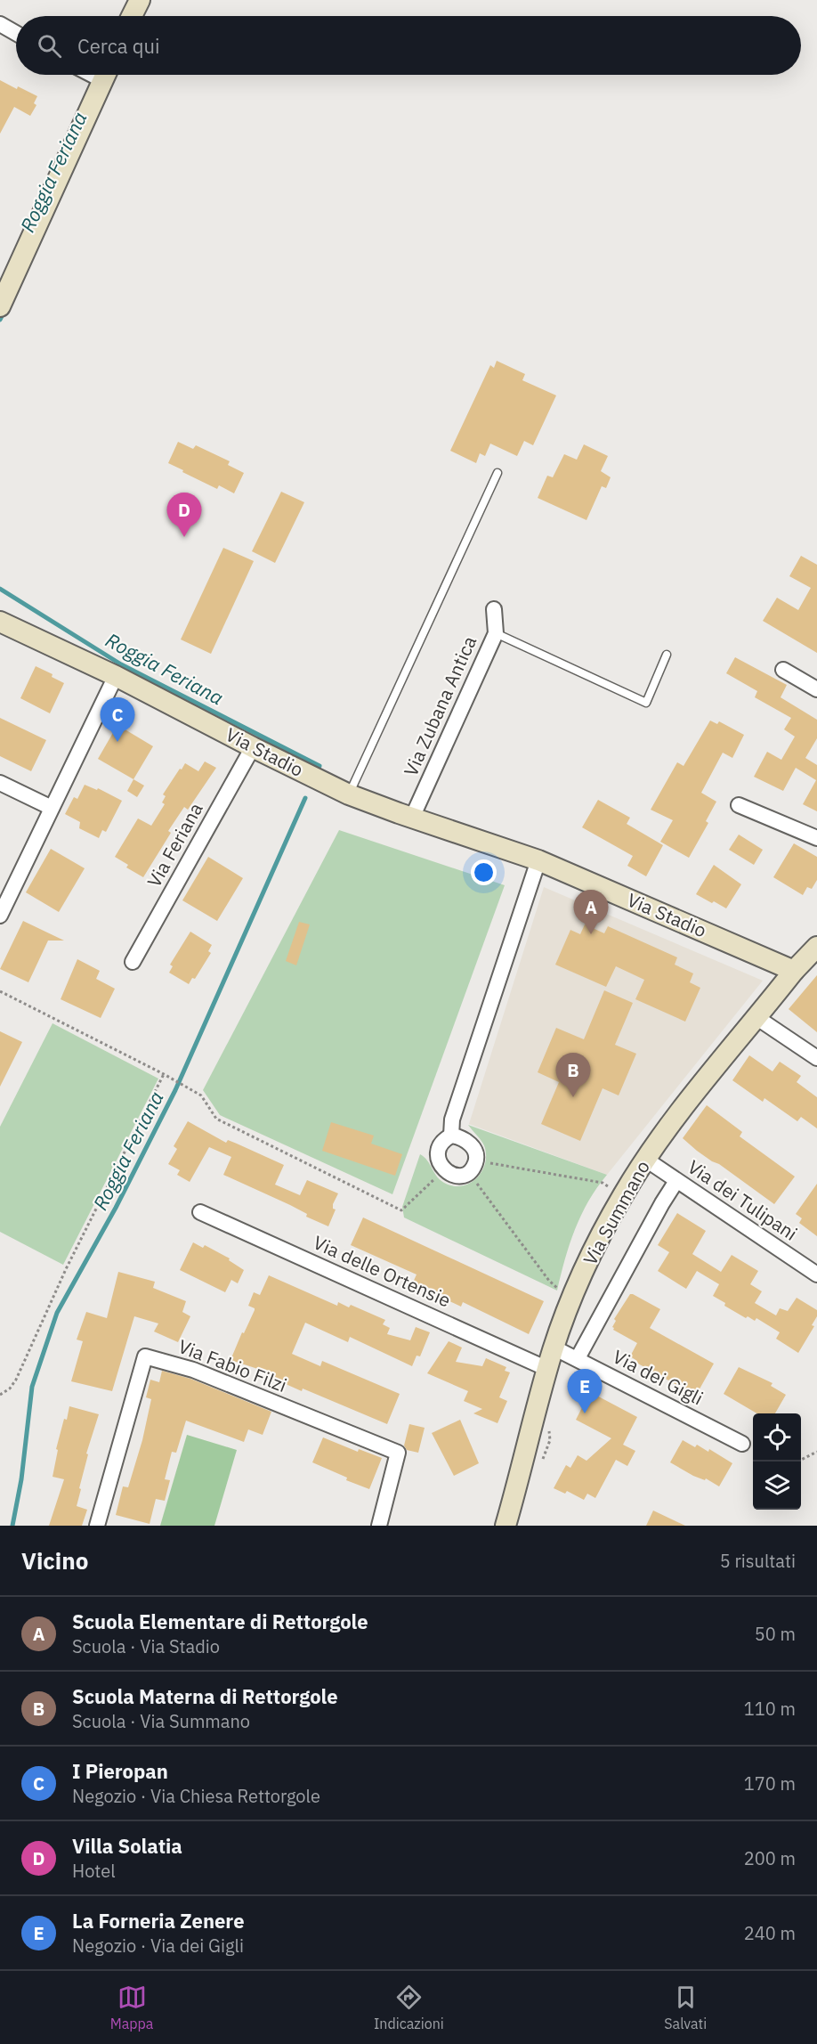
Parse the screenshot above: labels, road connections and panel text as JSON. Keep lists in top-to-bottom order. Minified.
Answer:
{"streets":{"street":["Via Zubana Antica","Via Stadio","Via Feriana","Via dei Tulipani","Via Summano","Via delle Ortensie","Via Fabio Filzi","Via dei Gigli"]},"crossings":[["Via Zubana Antica","Via Stadio"],["Via Stadio","Via Feriana"],["Via Stadio","Via Summano"],["Via dei Tulipani","Via Summano"],["Via Summano","Via delle Ortensie"],["Via Summano","Via dei Gigli"]],"water":["Roggia Feriana"],"page":{"search":"Cerca qui","pins":["D","C","A","B","E"],"heading":["Vicino","5 risultati"],"list":[{"mark":"A","name":"Scuola Elementare di Rettorgole","note":"Scuola · Via Stadio","value":"50 m"},{"mark":"B","name":"Scuola Materna di Rettorgole","note":"Scuola · Via Summano","value":"110 m"},{"mark":"C","name":"I Pieropan","note":"Negozio · Via Chiesa Rettorgole","value":"170 m"},{"mark":"D","name":"Villa Solatia","note":"Hotel","value":"200 m"},{"mark":"E","name":"La Forneria Zenere","note":"Negozio · Via dei Gigli","value":"240 m"}],"nav":["Mappa","Indicazioni","Salvati"]}}
